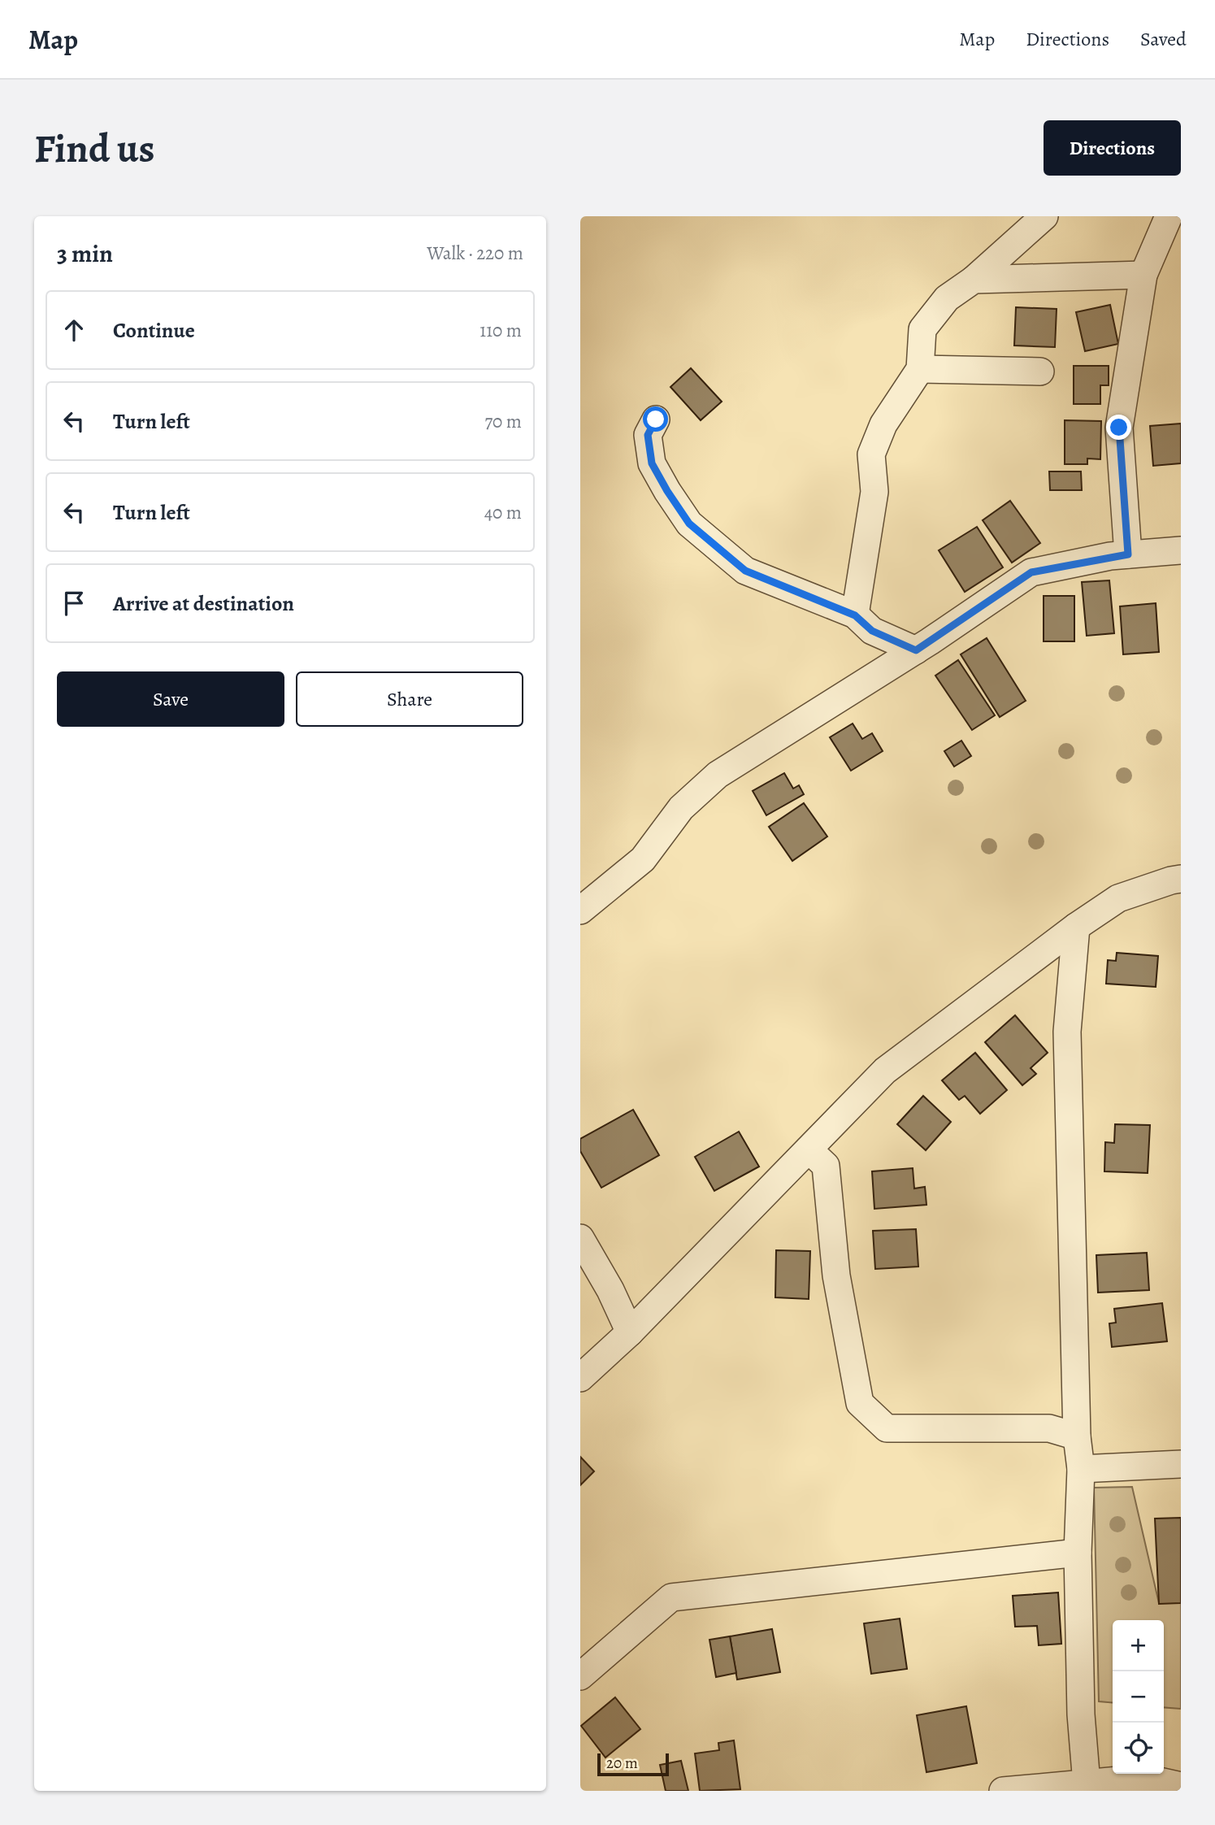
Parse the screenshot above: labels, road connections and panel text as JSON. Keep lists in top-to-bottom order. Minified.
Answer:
{"scale_bar":"20 m","page":{"header":"Map","nav":["Map","Directions","Saved"],"buttons":["Directions",["Save","Share"]],"title":"Find us","heading":["3 min","Walk · 220 m"],"list":[["Continue","110 m"],["Turn left","70 m"],["Turn left","40 m"],"Arrive at destination"],"map_buttons":["+","−"],"scale":"20 m"}}
